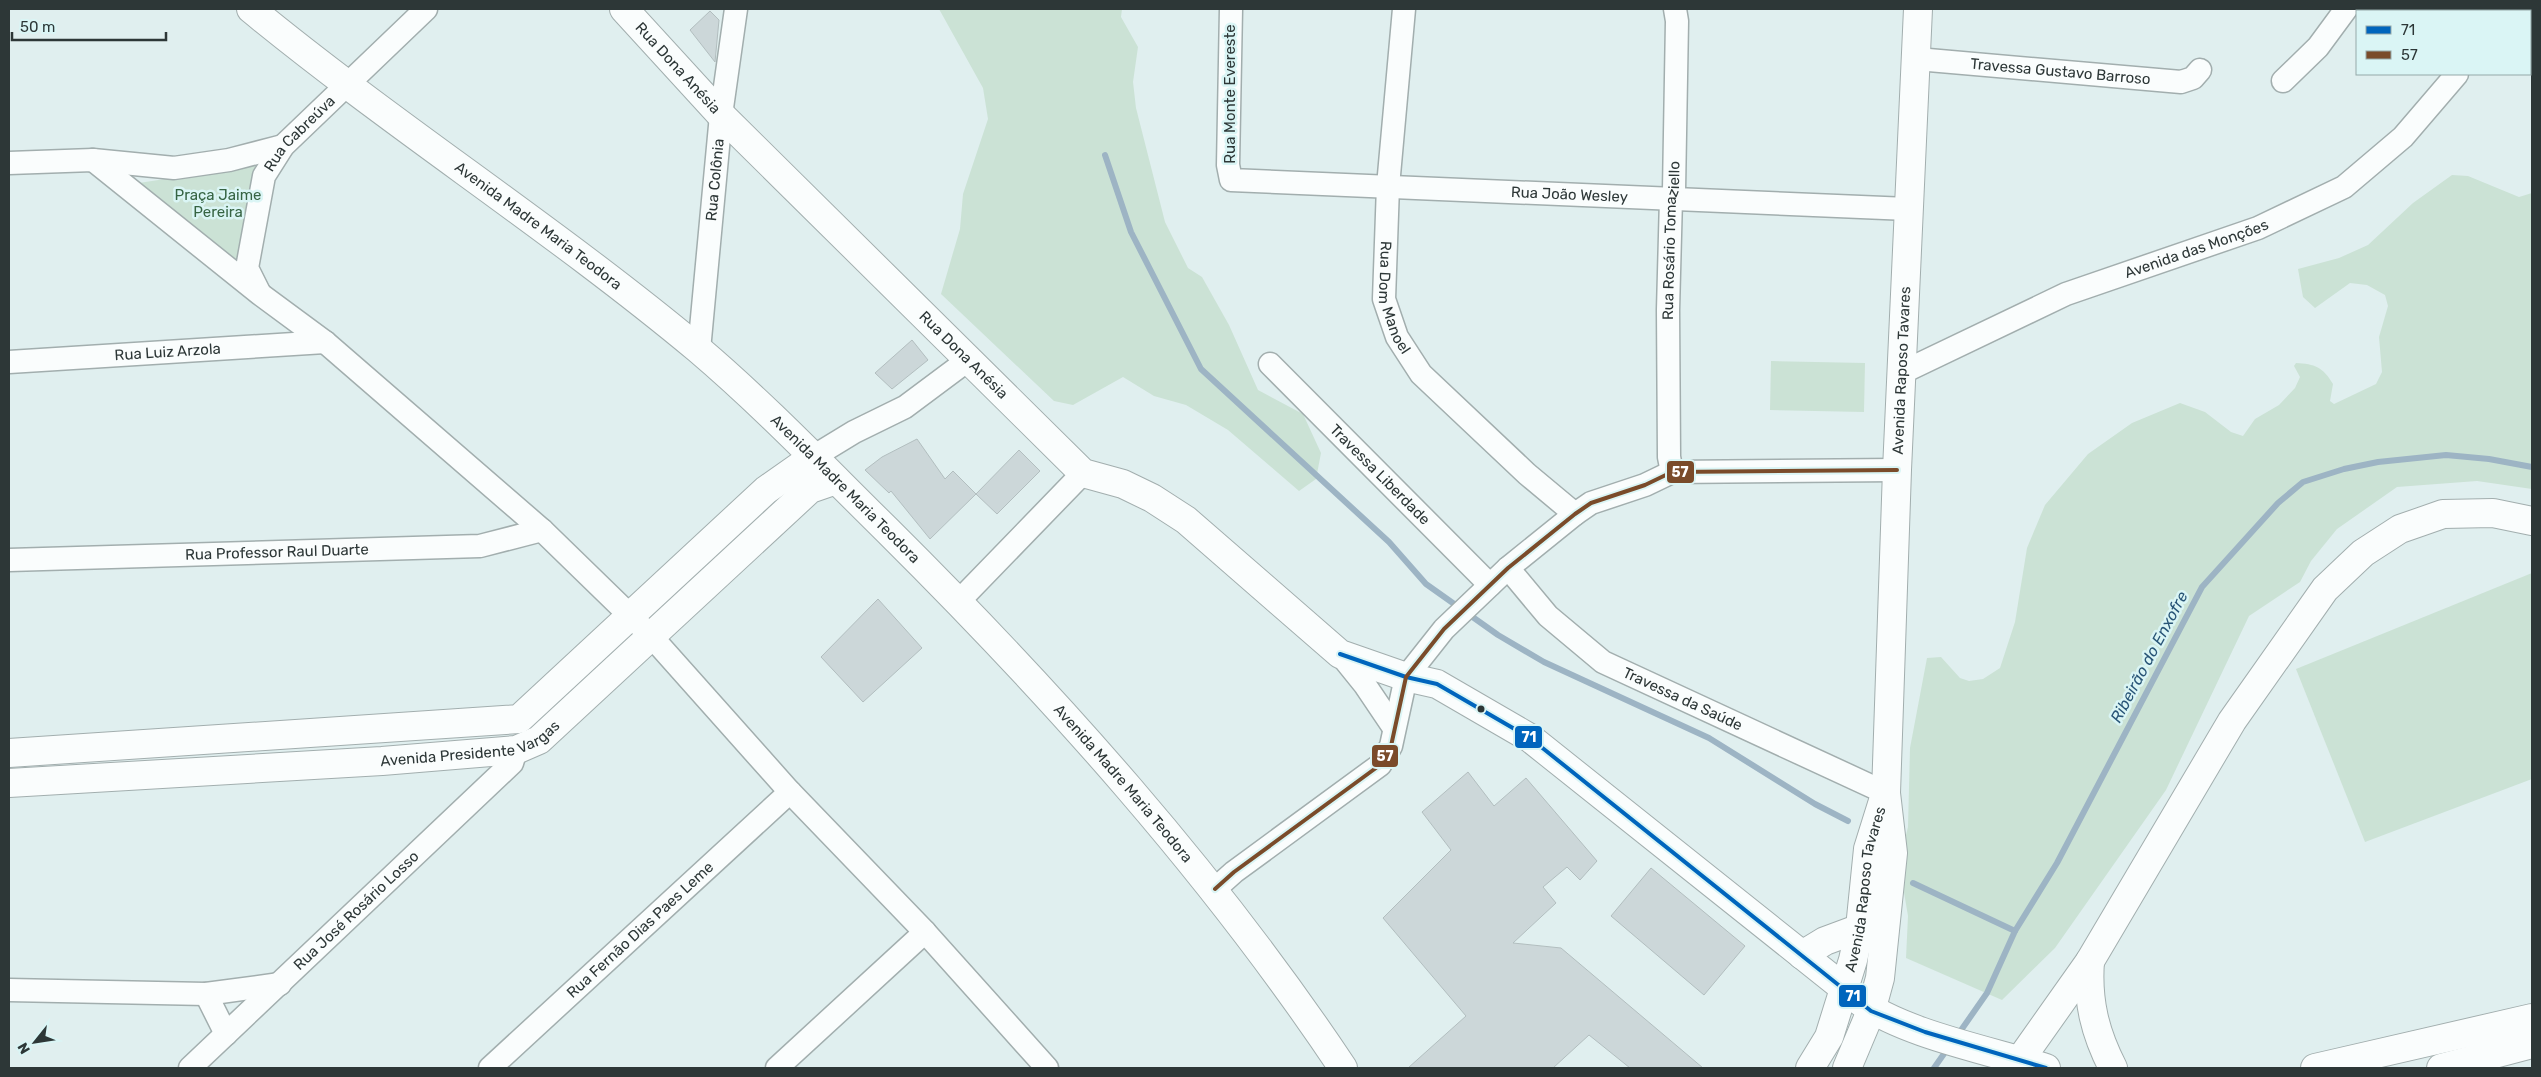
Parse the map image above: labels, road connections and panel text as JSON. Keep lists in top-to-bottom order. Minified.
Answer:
{"streets":{"street":["Rua Dona Anésia","Travessa Gustavo Barroso","Rua Monte Evereste","Rua Cabreúva","Rua Colônia","Rua João Wesley","Avenida Madre Maria Teodora","Rua Rosário Tomaziello","Avenida das Monções","Rua Dom Manoel","Rua Luiz Arzola","Avenida Raposo Tavares","Travessa Liberdade","Rua Professor Raul Duarte","Travessa da Saúde","Avenida Presidente Vargas","Rua José Rosário Losso","Rua Fernão Dias Paes Leme"]},"crossings":[["Rua Dona Anésia","Rua Colônia"],["Rua Dona Anésia","Avenida Raposo Tavares"],["Travessa Gustavo Barroso","Avenida Raposo Tavares"],["Rua Monte Evereste","Rua João Wesley"],["Rua Cabreúva","Avenida Madre Maria Teodora"],["Rua Colônia","Avenida Madre Maria Teodora"],["Rua João Wesley","Rua Rosário Tomaziello"],["Rua João Wesley","Rua Dom Manoel"],["Rua João Wesley","Avenida Raposo Tavares"],["Avenida Madre Maria Teodora","Avenida Presidente Vargas"],["Avenida das Monções","Avenida Raposo Tavares"],["Avenida Raposo Tavares","Travessa da Saúde"],["Avenida Presidente Vargas","Rua José Rosário Losso"]],"water":["Ribeirão do Enxofre"],"parks":["Praça Jaime Pereira"],"lines":["transit line 57","transit line 71"],"legend":["71","57"],"scale_bar":"50 m","north":"bottom left"}
